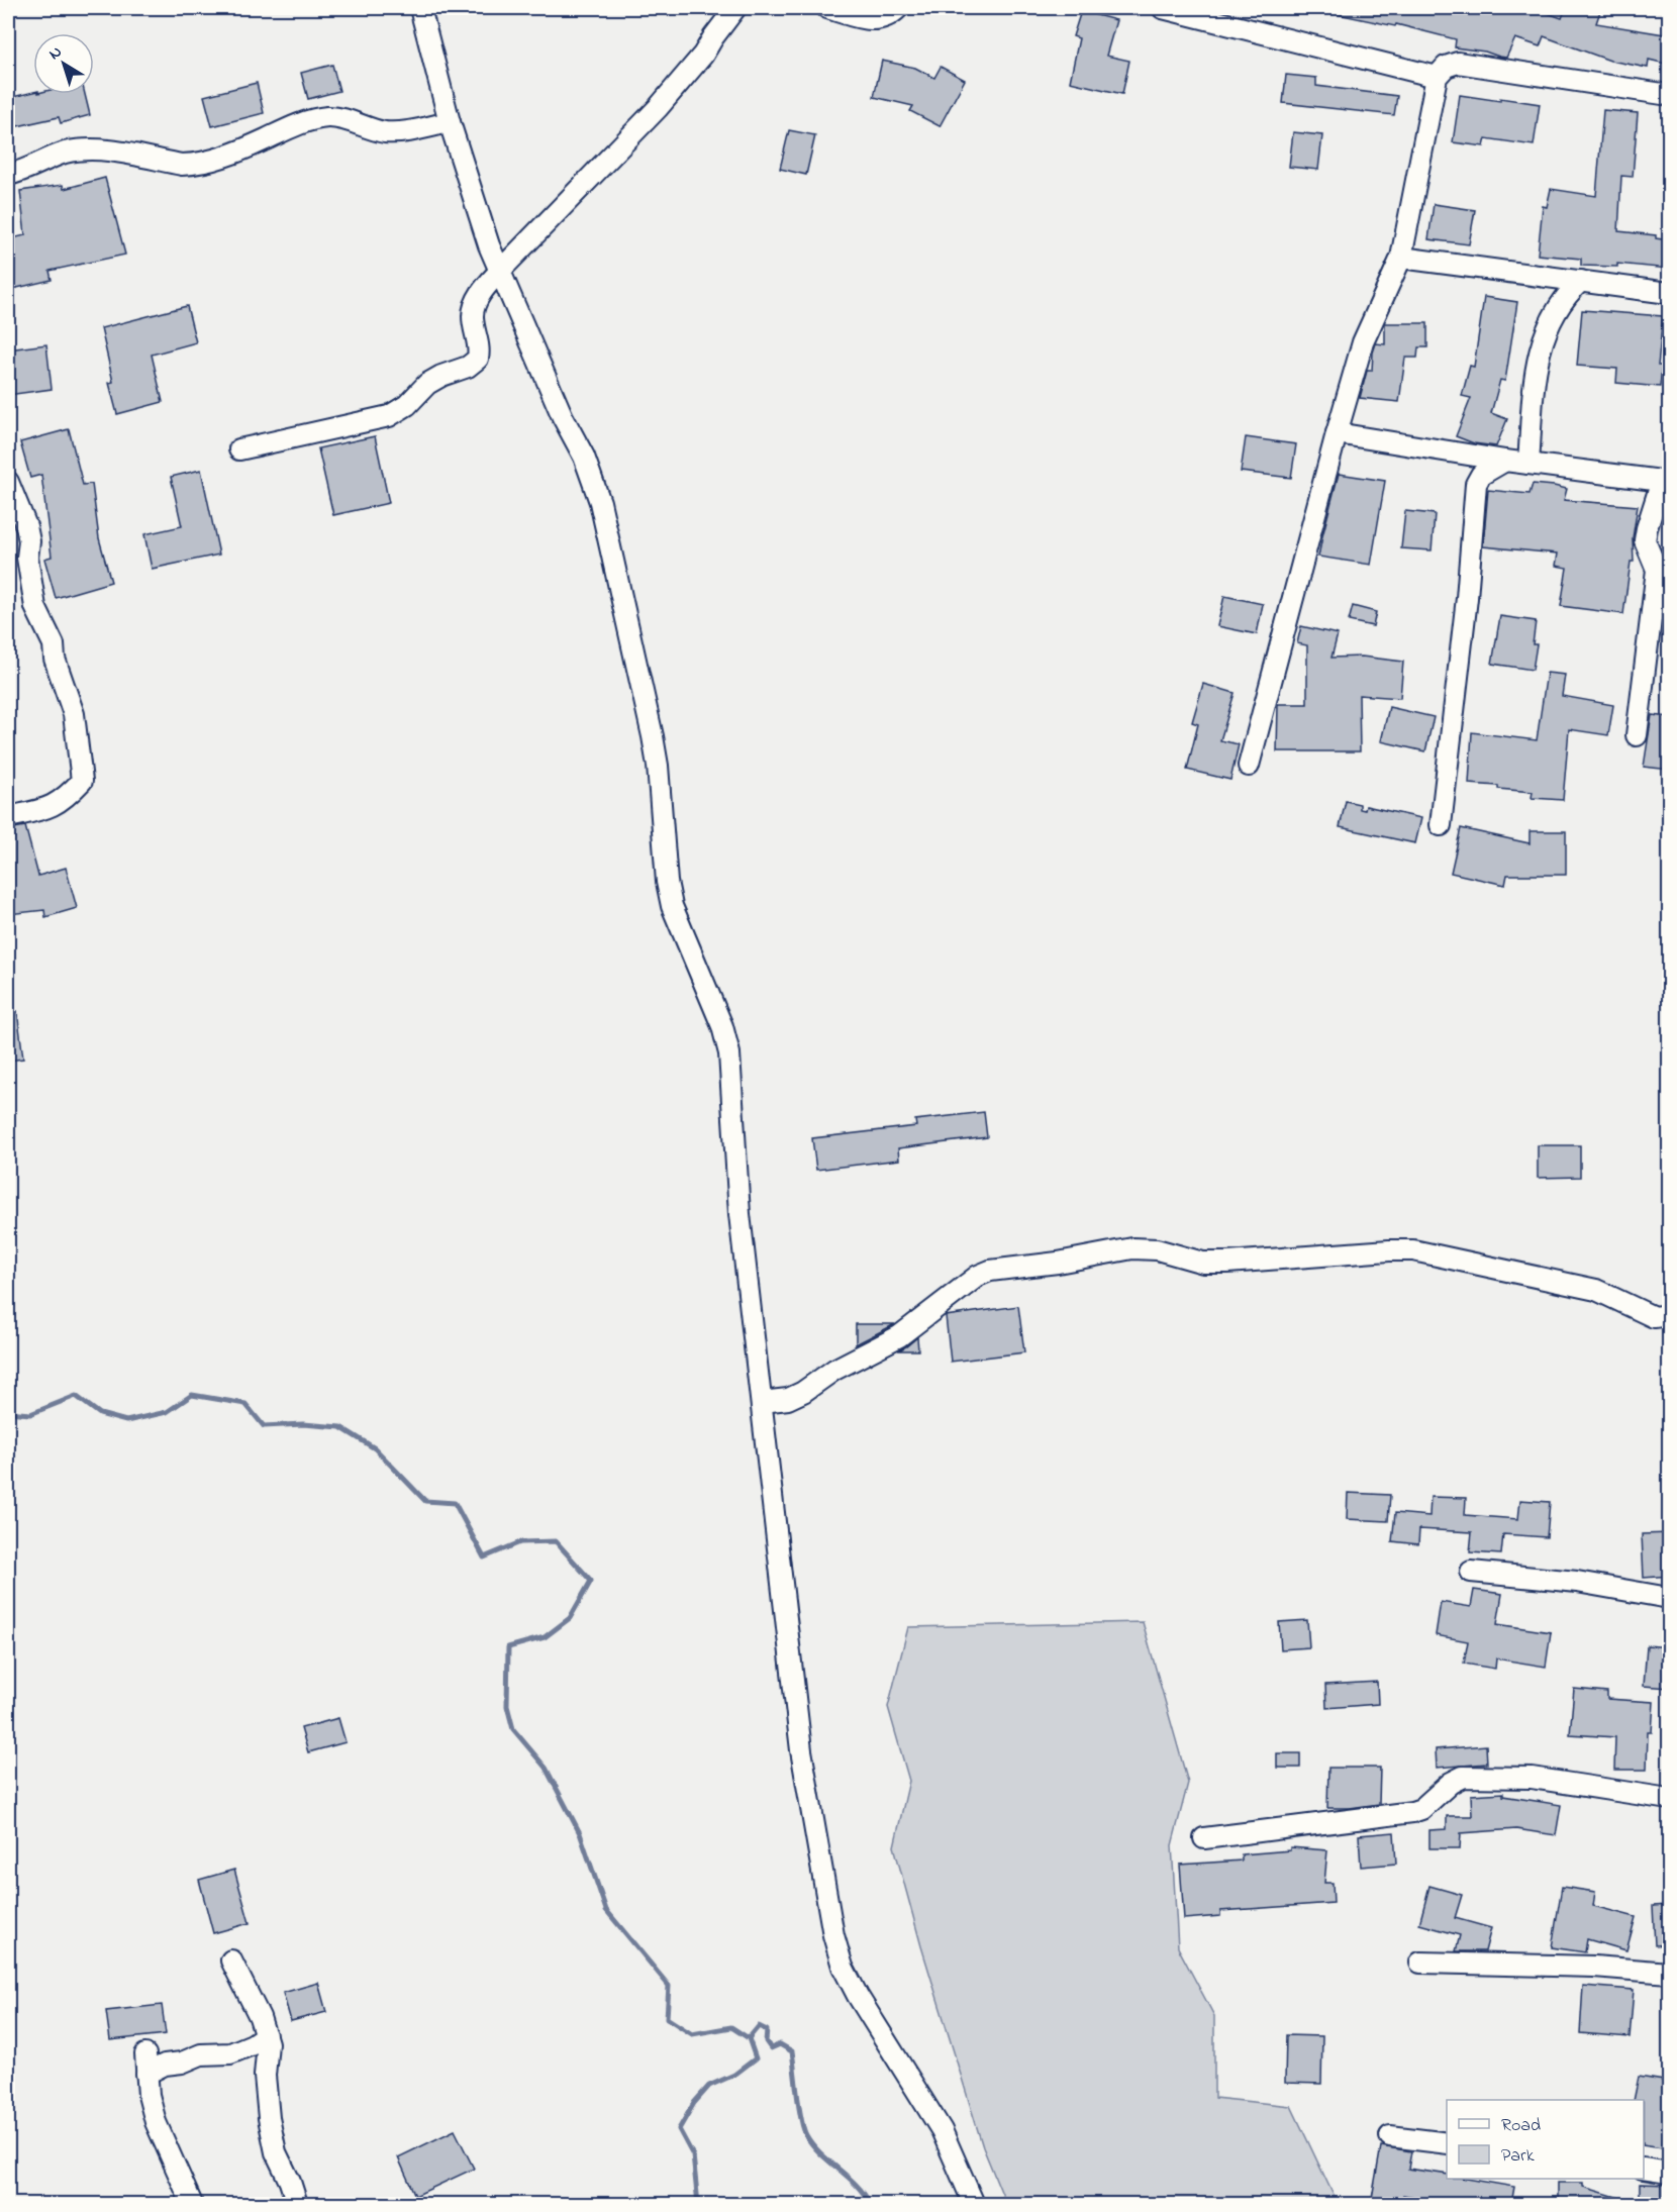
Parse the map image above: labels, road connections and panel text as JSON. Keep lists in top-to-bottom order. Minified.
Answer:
{"legend":["Road","Park"],"north":"top left"}
